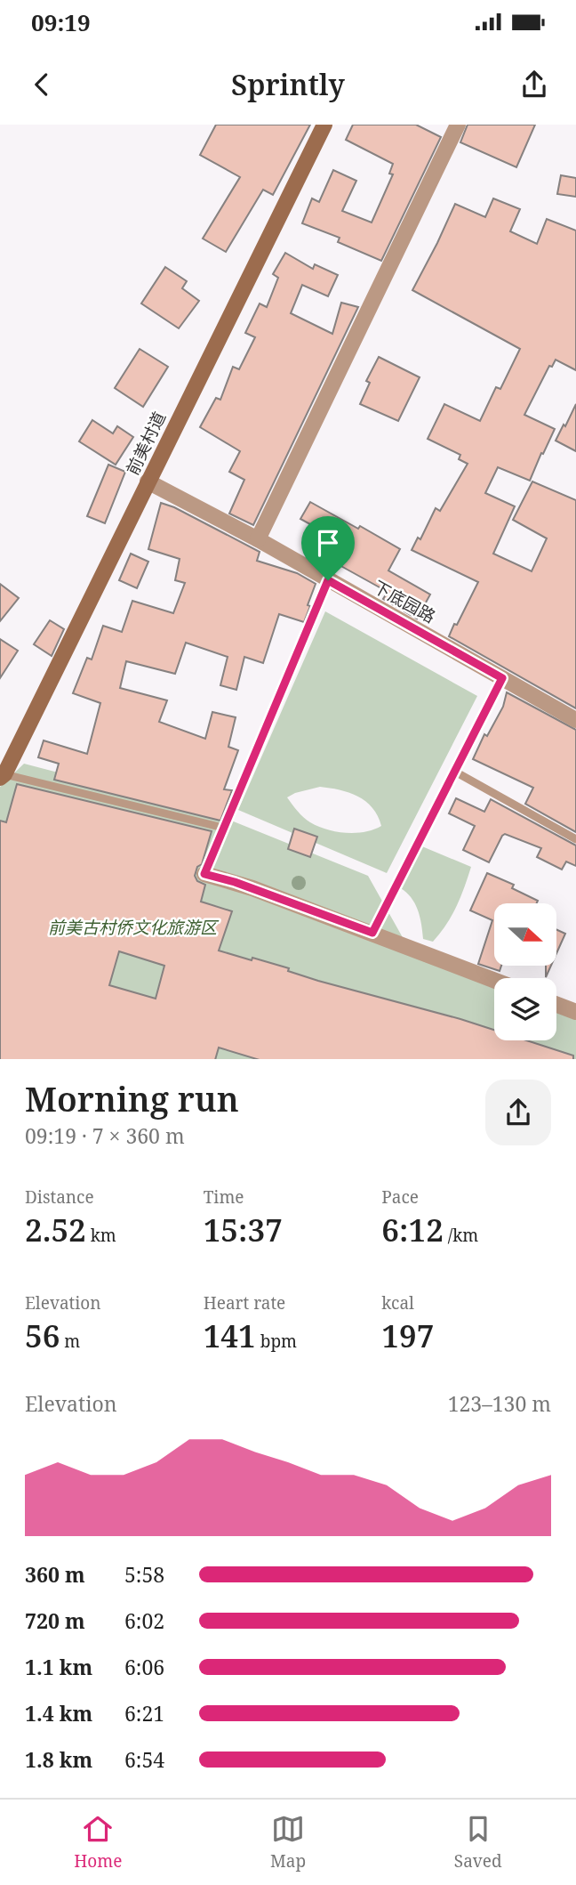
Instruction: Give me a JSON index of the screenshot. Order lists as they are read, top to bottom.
{
  "streets": {
    "street": ["前美村道", "下底园路"]
  },
  "crossings": [
    ["前美村道", "下底园路"]
  ],
  "parks": ["前美古村侨文化旅游区"],
  "north": "right",
  "page": {
    "status": "09:19",
    "header": "Sprintly",
    "heading": ["Morning run", "09:19 · 7 × 360 m"],
    "stats": [
      ["Distance", "2.52 km"],
      ["Time", "15:37"],
      ["Pace", "6:12 /km"],
      ["Elevation", "56 m"],
      ["Heart rate", "141 bpm"],
      ["kcal", "197"]
    ],
    "chart": ["Elevation", "123–130 m"],
    "list": [
      {
        "name": "360 m",
        "note": "5:58"
      },
      {
        "name": "720 m",
        "note": "6:02"
      },
      {
        "name": "1.1 km",
        "note": "6:06"
      },
      {
        "name": "1.4 km",
        "note": "6:21"
      },
      {
        "name": "1.8 km",
        "note": "6:54"
      }
    ],
    "tabs": ["Home", "Map", "Saved"]
  }
}
